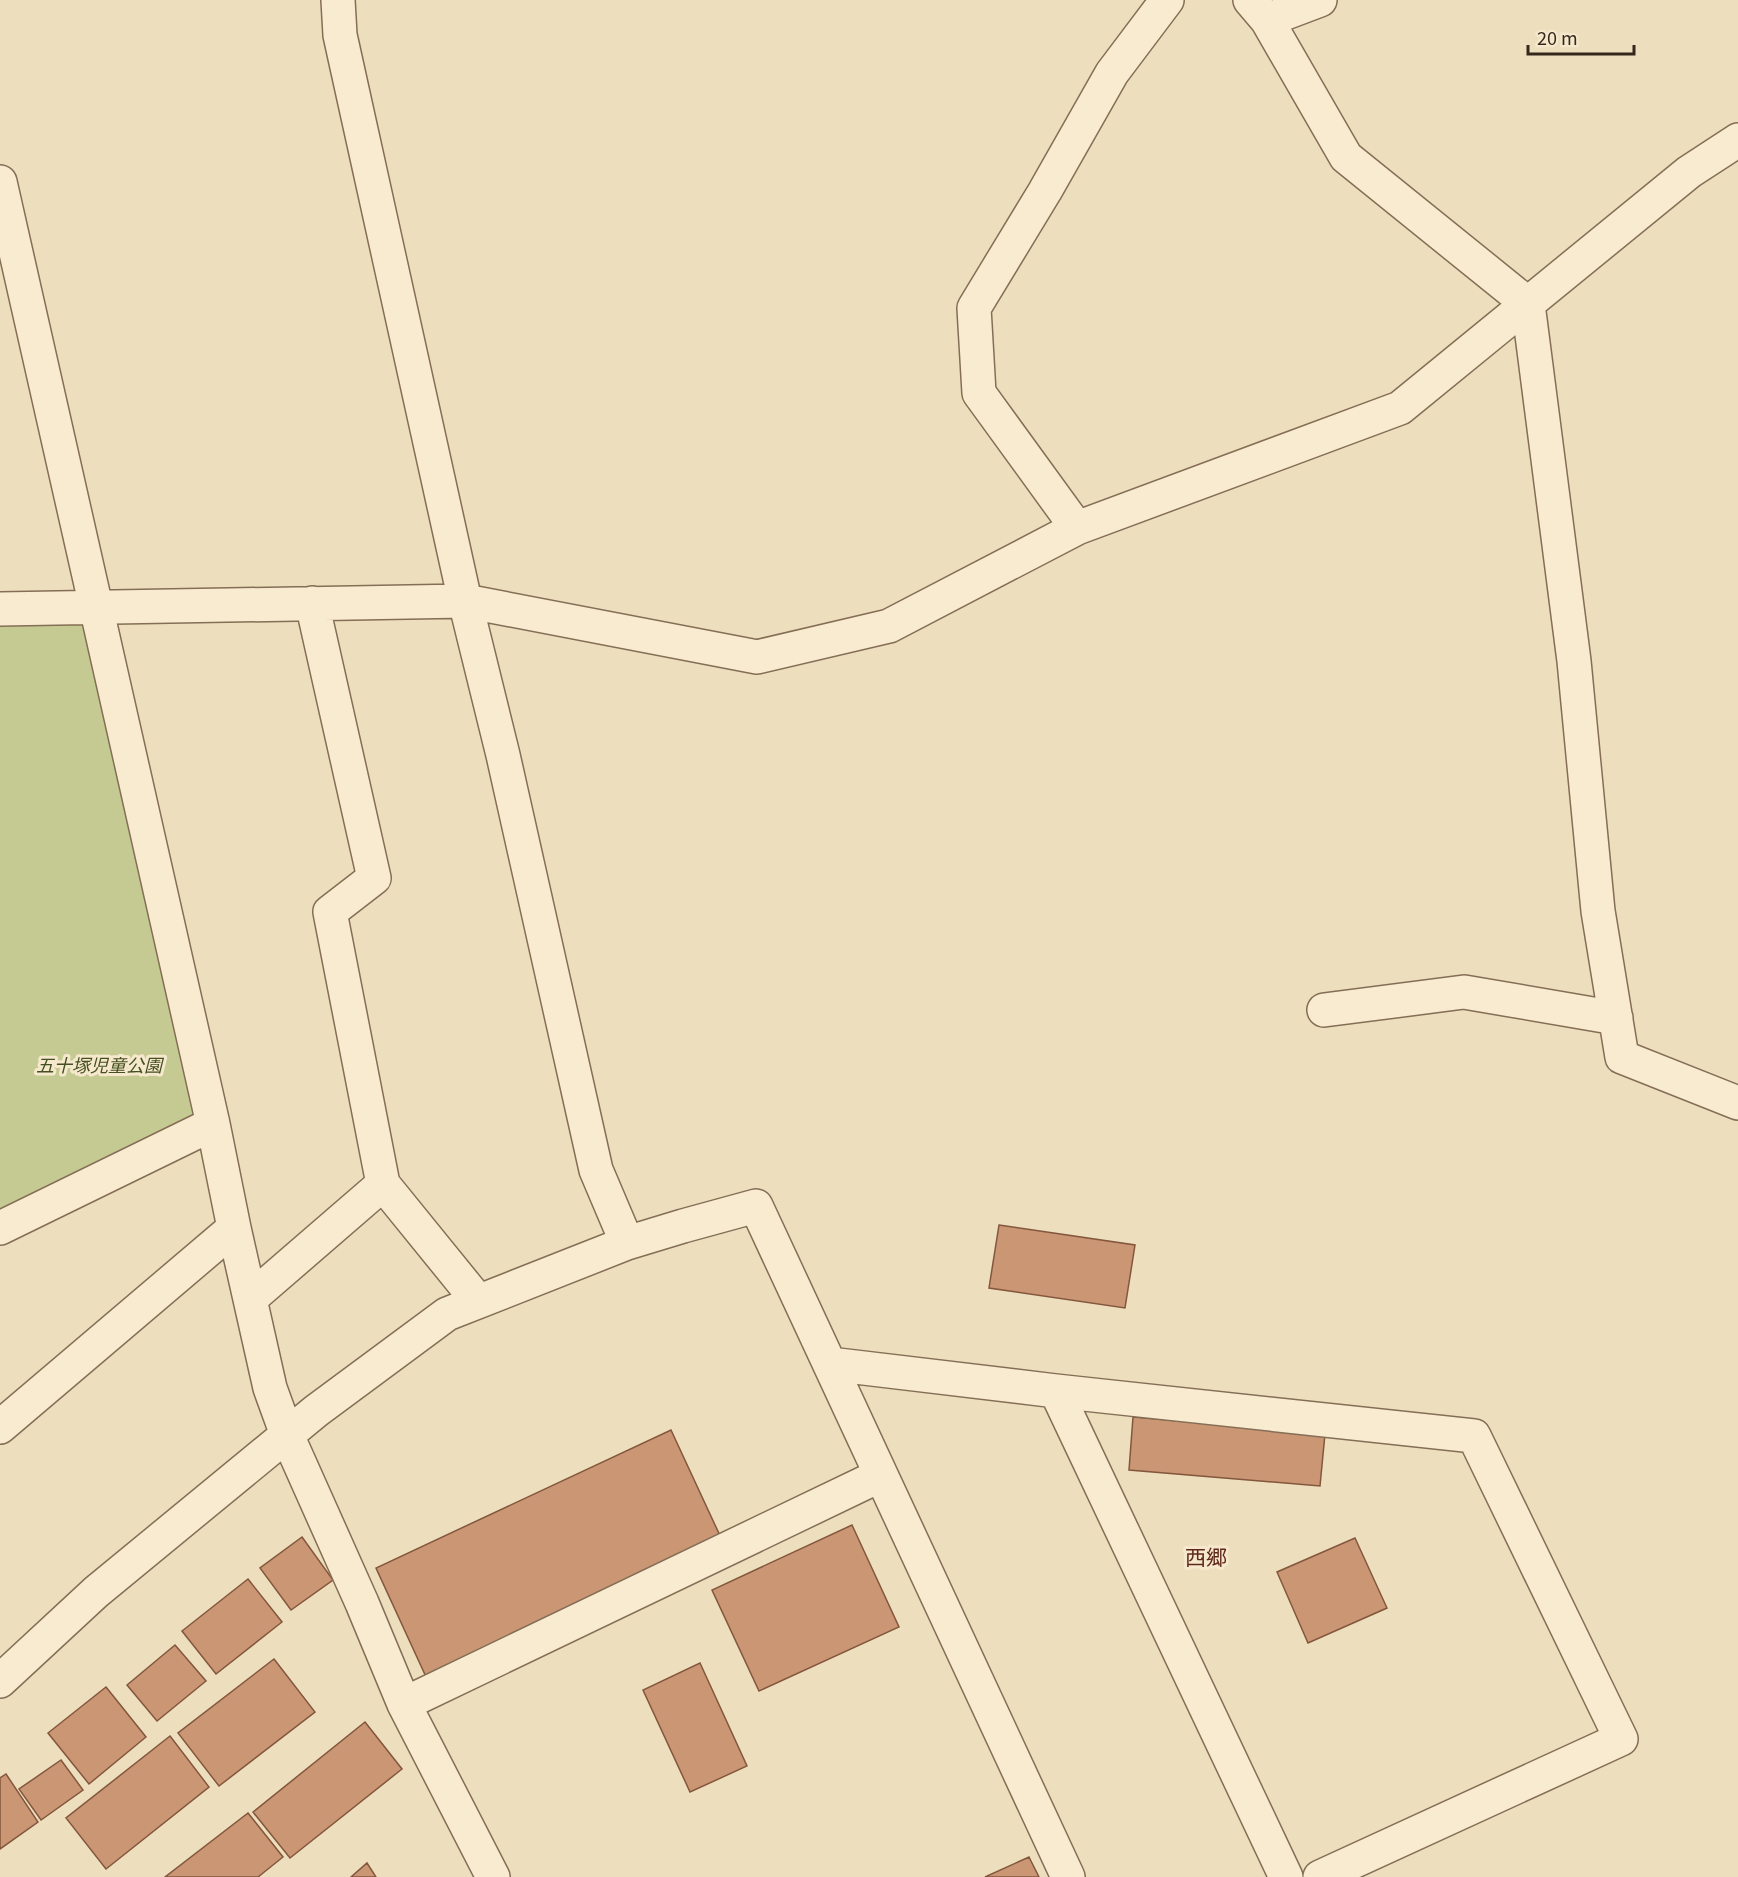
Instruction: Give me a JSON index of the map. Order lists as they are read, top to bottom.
{
  "districts": ["西郷"],
  "parks": ["五十塚児童公園"],
  "scale_bar": "20 m"
}
